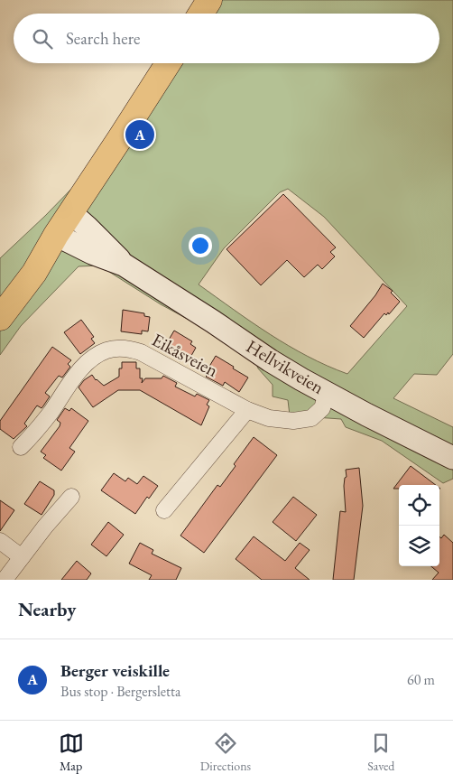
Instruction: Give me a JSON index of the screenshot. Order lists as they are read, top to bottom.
{
  "streets": {
    "main road": ["Hellvikveien"],
    "street": ["Eikåsveien"]
  },
  "crossings": [
    ["Eikåsveien", "Hellvikveien"]
  ],
  "page": {
    "search": "Search here",
    "pins": "A",
    "heading": "Nearby",
    "list": [
      {
        "mark": "A",
        "name": "Berger veiskille",
        "note": "Bus stop · Bergersletta",
        "value": "60 m"
      }
    ],
    "nav": ["Map", "Directions", "Saved"]
  }
}
